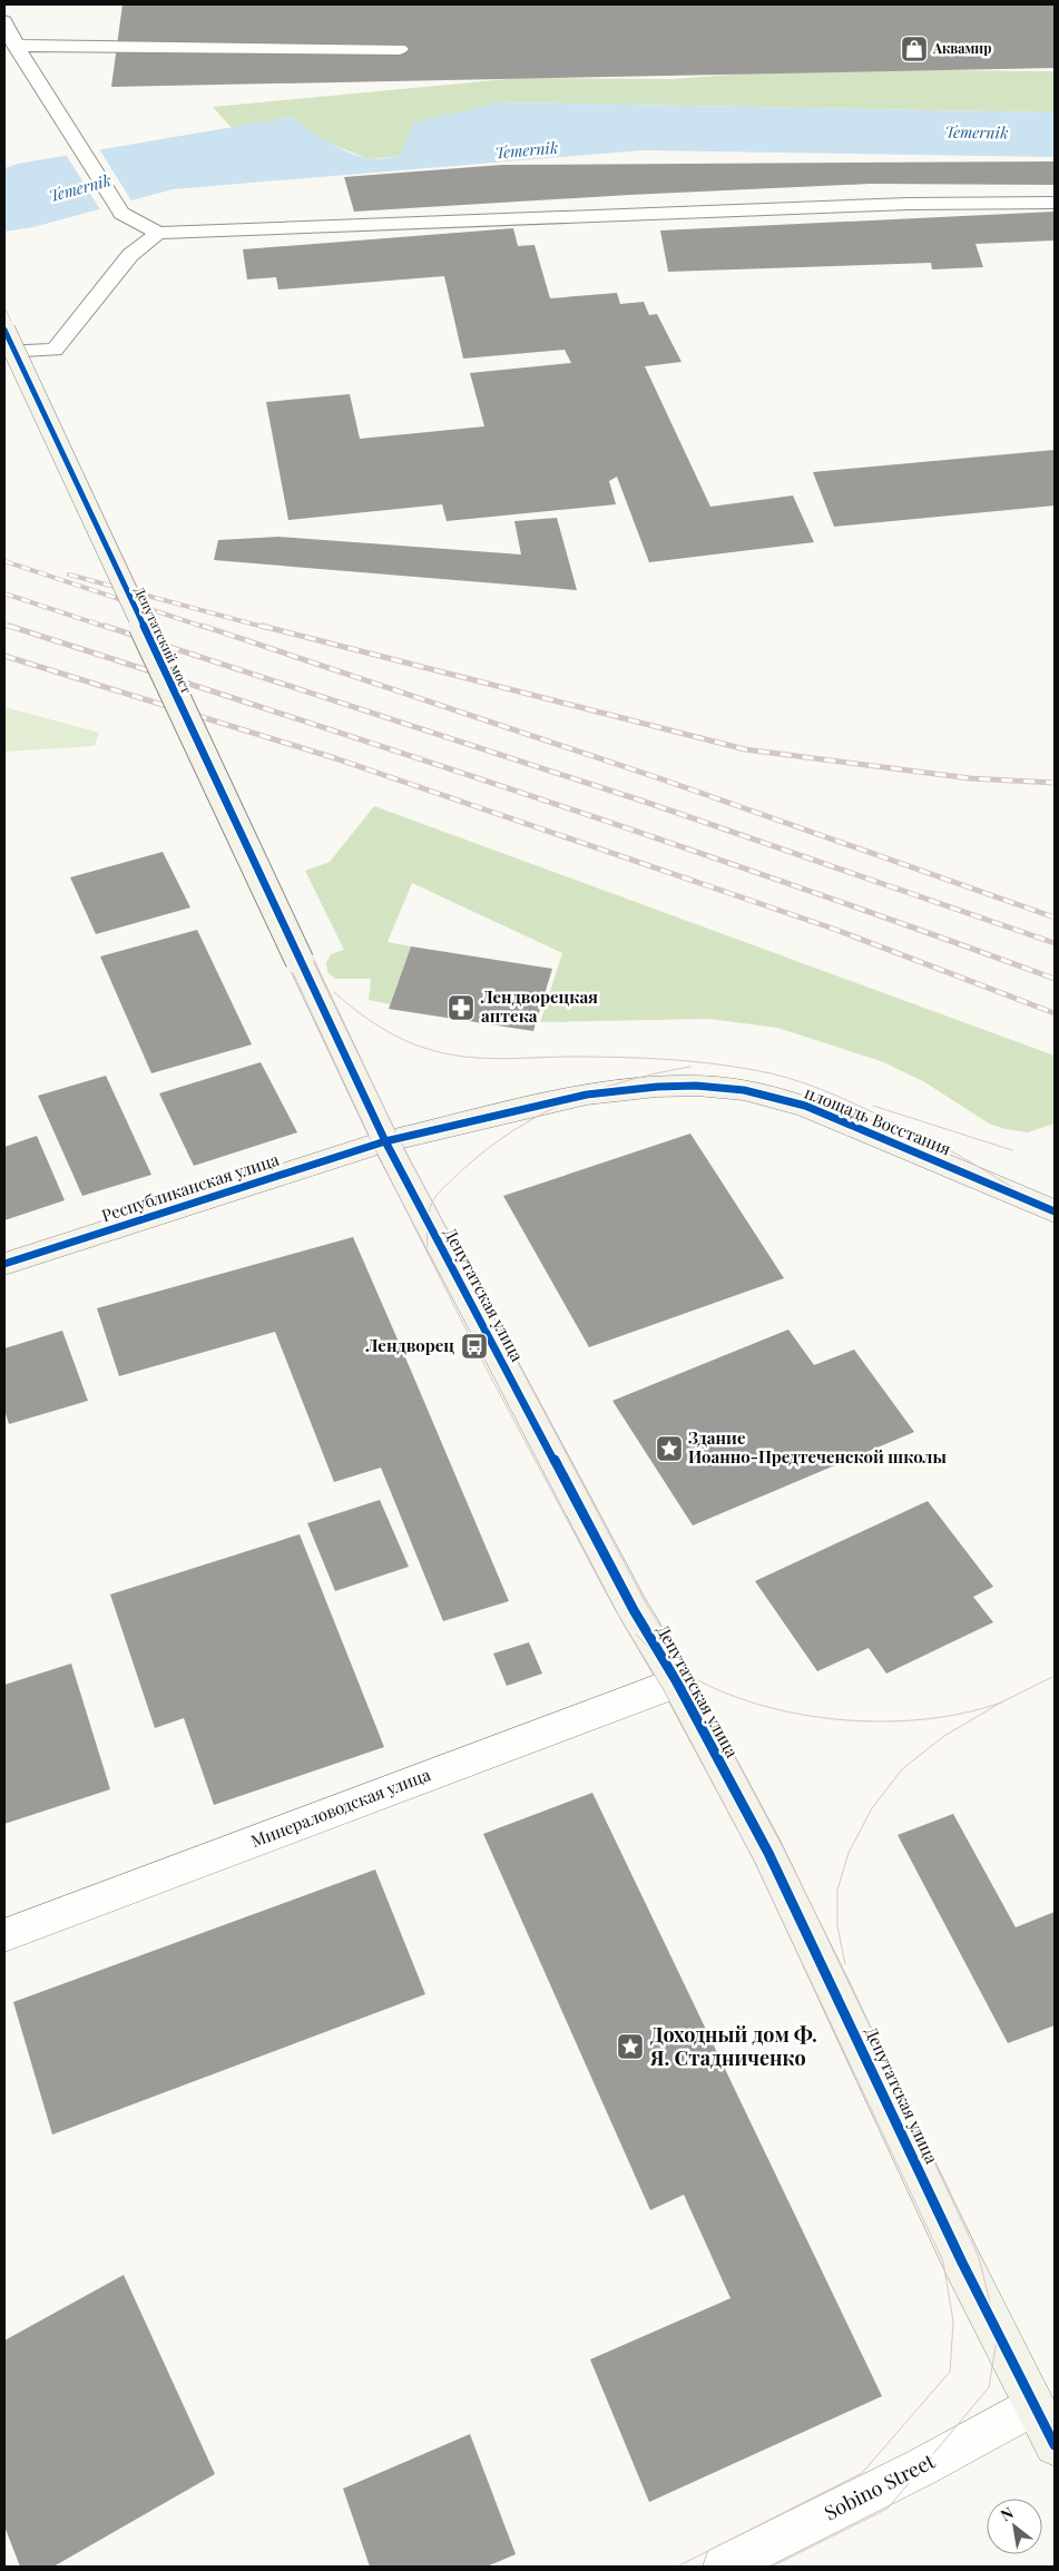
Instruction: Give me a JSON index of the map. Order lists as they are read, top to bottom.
{
  "streets": {
    "street": [
      "Депутатский мост",
      "площадь Восстания",
      "Республиканская улица",
      "Депутатская улица",
      "Минераловодская улица",
      "Sobino Street"
    ]
  },
  "crossings": [
    ["Депутатский мост", "Депутатская улица"],
    ["площадь Восстания", "Республиканская улица"],
    ["площадь Восстания", "Депутатская улица"],
    ["Республиканская улица", "Депутатская улица"],
    ["Депутатская улица", "Минераловодская улица"],
    ["Депутатская улица", "Sobino Street"]
  ],
  "water": ["Temernik"],
  "places": {
    "shop": ["Аквамир"],
    "pharmacy": ["Лендворецкая аптека"],
    "bus stop": ["Лендворец"],
    "place": ["Здание Иоанно-Предтеченской школы", "Доходный дом Ф. Я. Стадниченко"]
  },
  "north": "top left"
}
